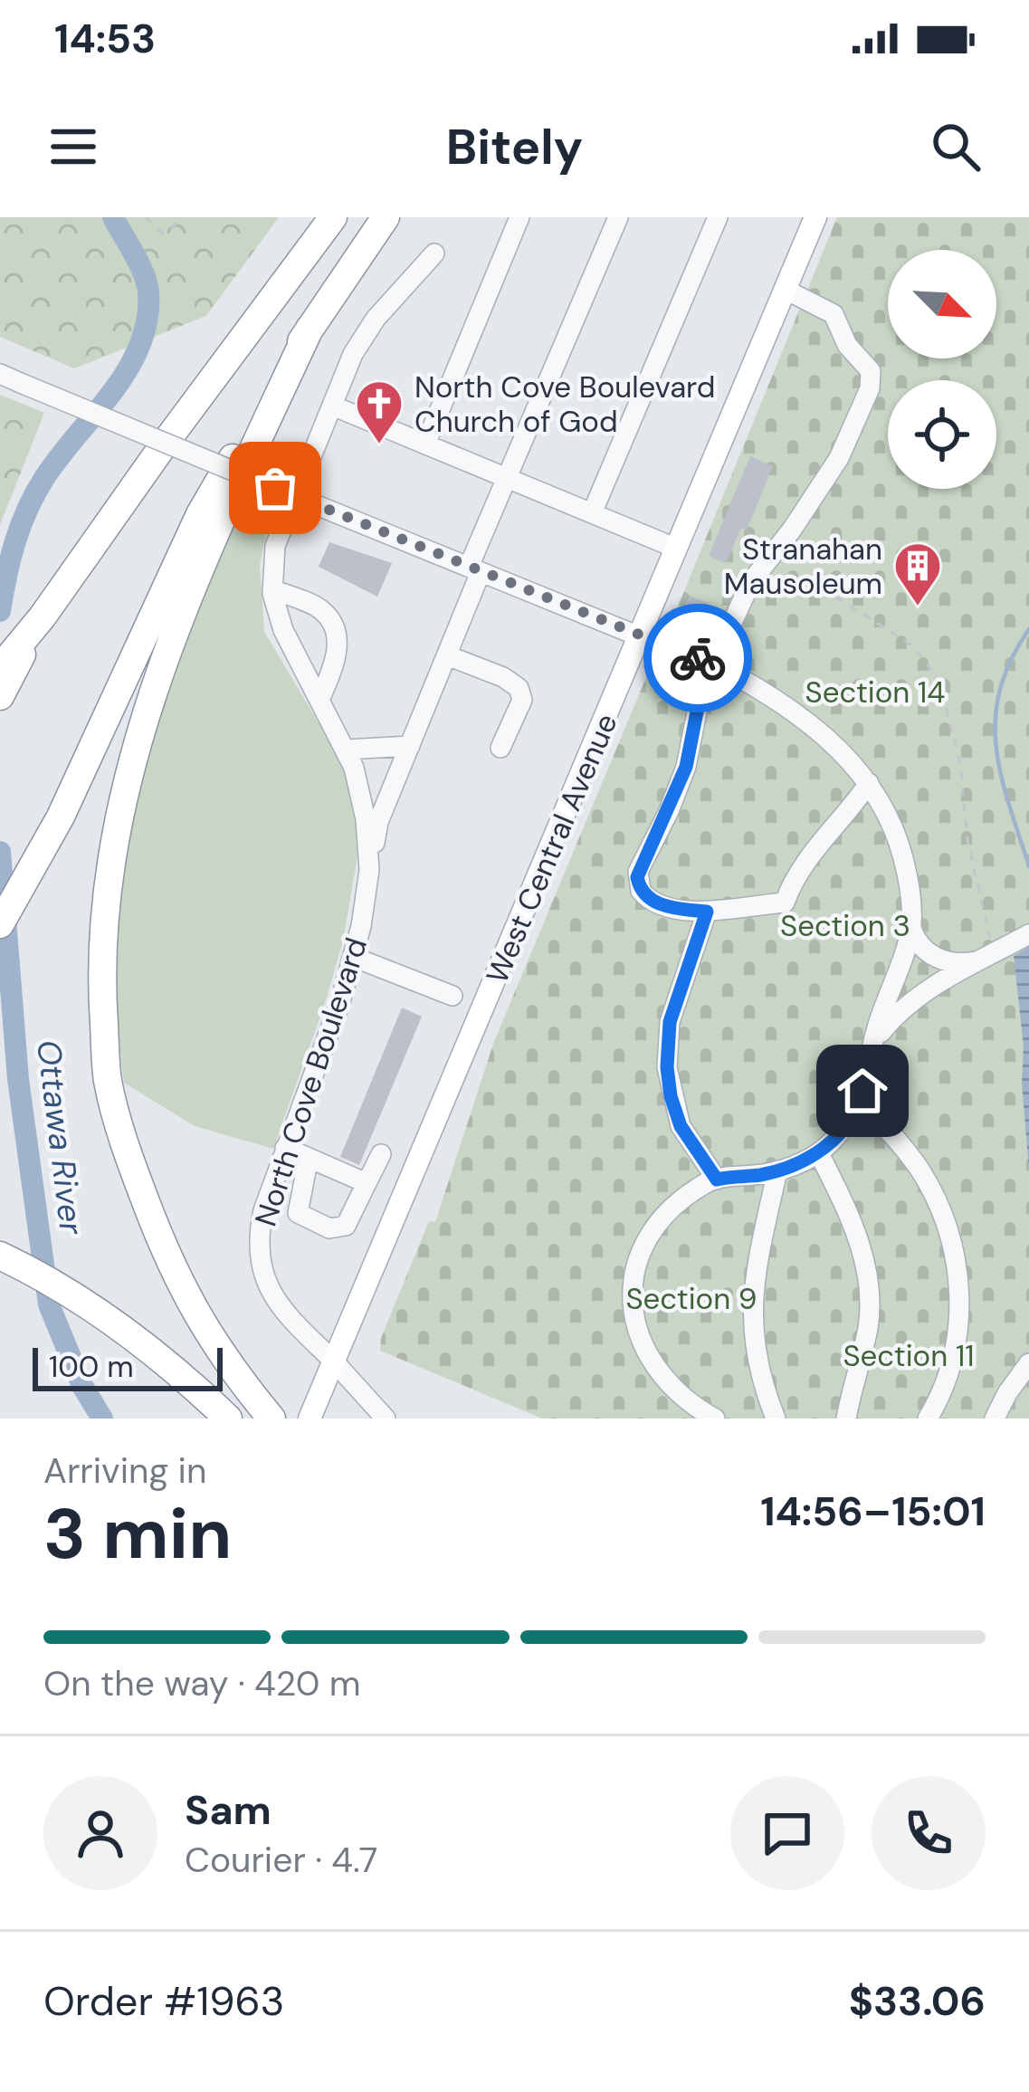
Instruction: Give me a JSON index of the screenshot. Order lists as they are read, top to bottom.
{
  "streets": {
    "main road": ["West Central Avenue"],
    "street": ["North Cove Boulevard"]
  },
  "crossings": [
    ["West Central Avenue", "North Cove Boulevard"]
  ],
  "water": ["Ottawa River"],
  "parks": [
    "Section 14",
    "Section 3",
    "Section 9",
    "Section 11"
  ],
  "places": {
    "church": ["North Cove Boulevard Church of God"],
    "building": ["Stranahan Mausoleum"]
  },
  "scale_bar": "100 m",
  "north": "bottom right",
  "page": {
    "status": "14:53",
    "header": "Bitely",
    "scale": "100 m",
    "heading": ["3 min", "Arriving in", "14:56–15:01"],
    "panel": [
      "Sam",
      "Courier · 4.7",
      "Order #1963",
      "$33.06"
    ],
    "bar": "On the way · 420 m"
  }
}
